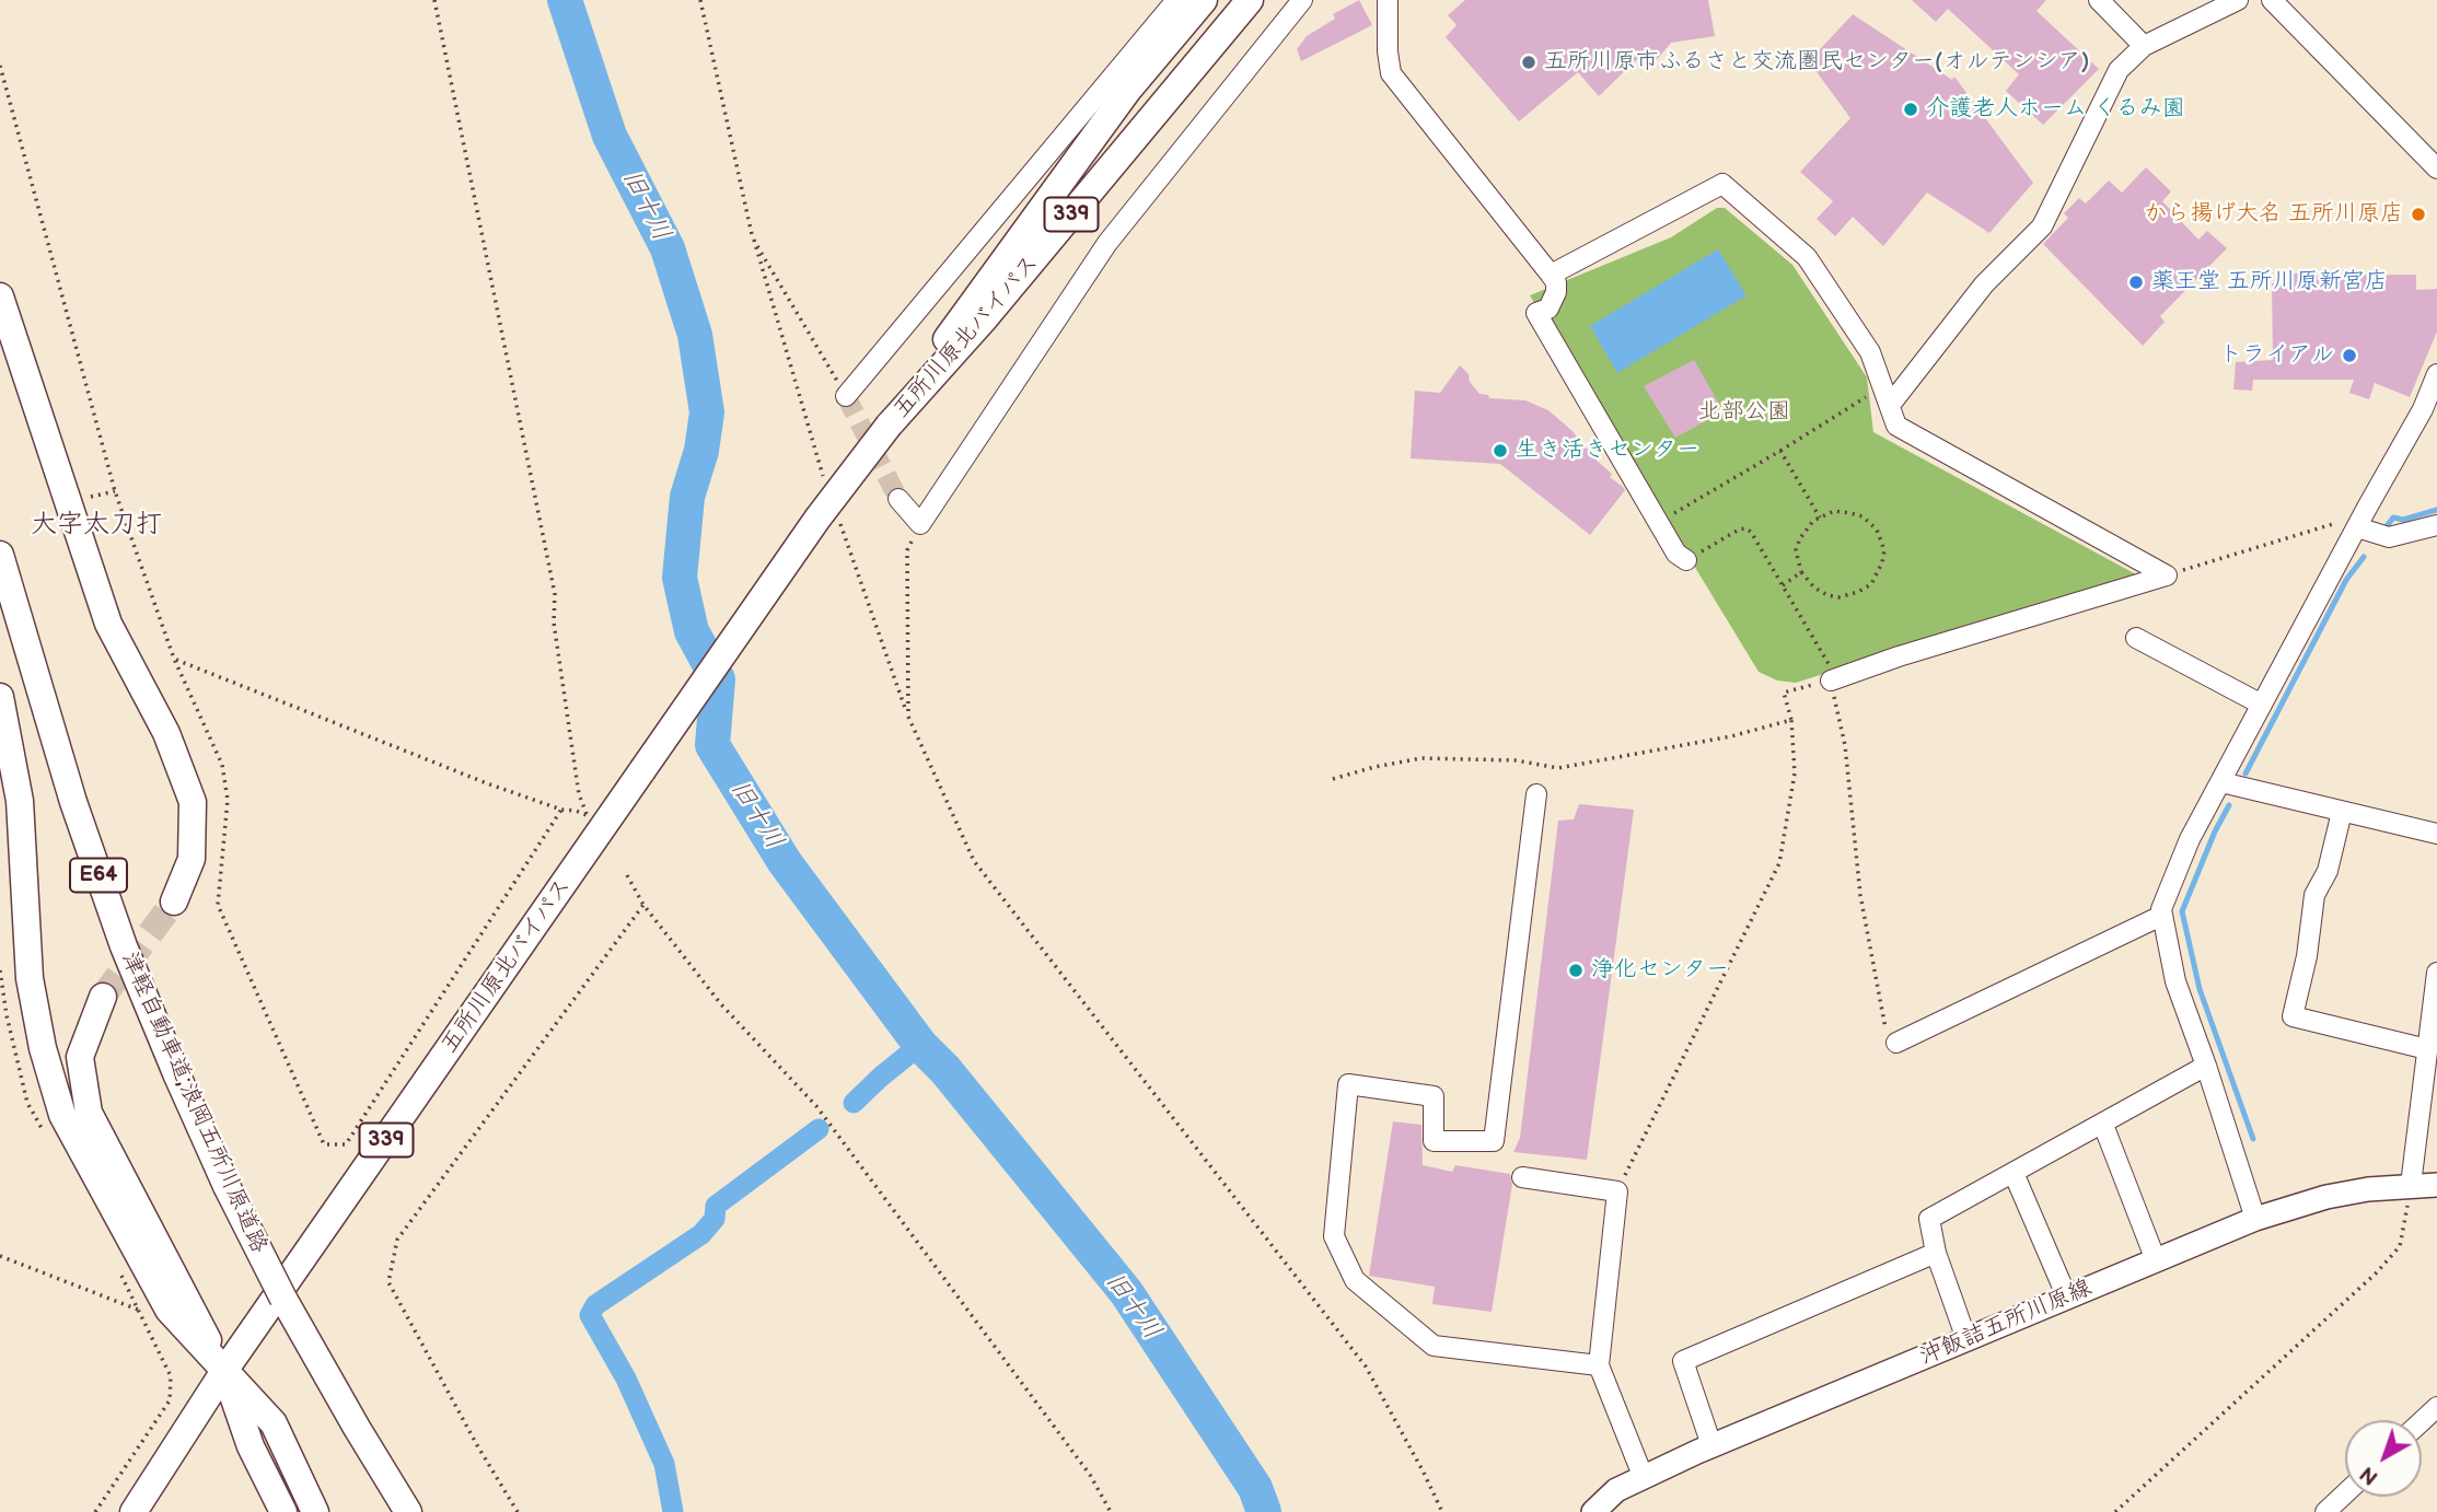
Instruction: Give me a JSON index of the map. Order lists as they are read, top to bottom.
{
  "streets": {
    "highway": [
      "339",
      "五所川原北バイパス",
      "E64",
      "津軽自動車道;浪岡五所川原道路"
    ],
    "main road": ["沖飯詰五所川原線"]
  },
  "districts": ["大字太刀打"],
  "water": ["旧十川"],
  "parks": ["北部公園"],
  "places": [
    "五所川原市ふるさと交流圏民センター(オルテンシア)",
    "介護老人ホーム くるみ園",
    "から揚げ大名 五所川原店",
    "薬王堂 五所川原新宮店",
    "トライアル",
    "生き活きセンター",
    "浄化センター"
  ],
  "north": "bottom left"
}
